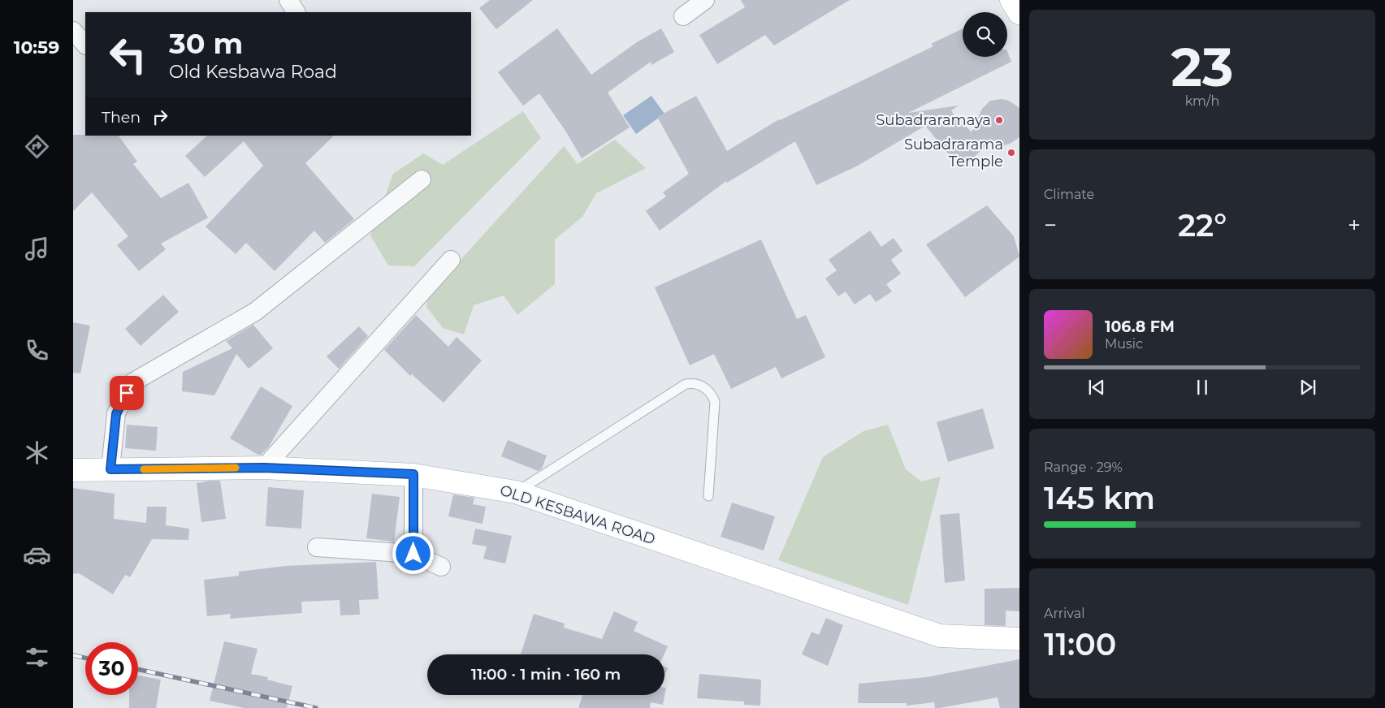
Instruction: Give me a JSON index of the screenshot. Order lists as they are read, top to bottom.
{
  "streets": {
    "main road": ["OLD KESBAWA ROAD"]
  },
  "places": ["Subadraramaya", "Subadrarama Temple"],
  "page": {
    "tabs": "10:59",
    "tile": [
      ["23", "km/h"],
      "Climate",
      ["Range · 29%", "145 km"],
      ["Arrival", "11:00"]
    ],
    "turn": ["30 m", "Old Kesbawa Road"],
    "then": "Then",
    "heat": ["−", "22°", "+"],
    "song": ["106.8 FM", "Music"],
    "limit": "30",
    "trip": "11:00 · 1 min · 160 m"
  }
}
